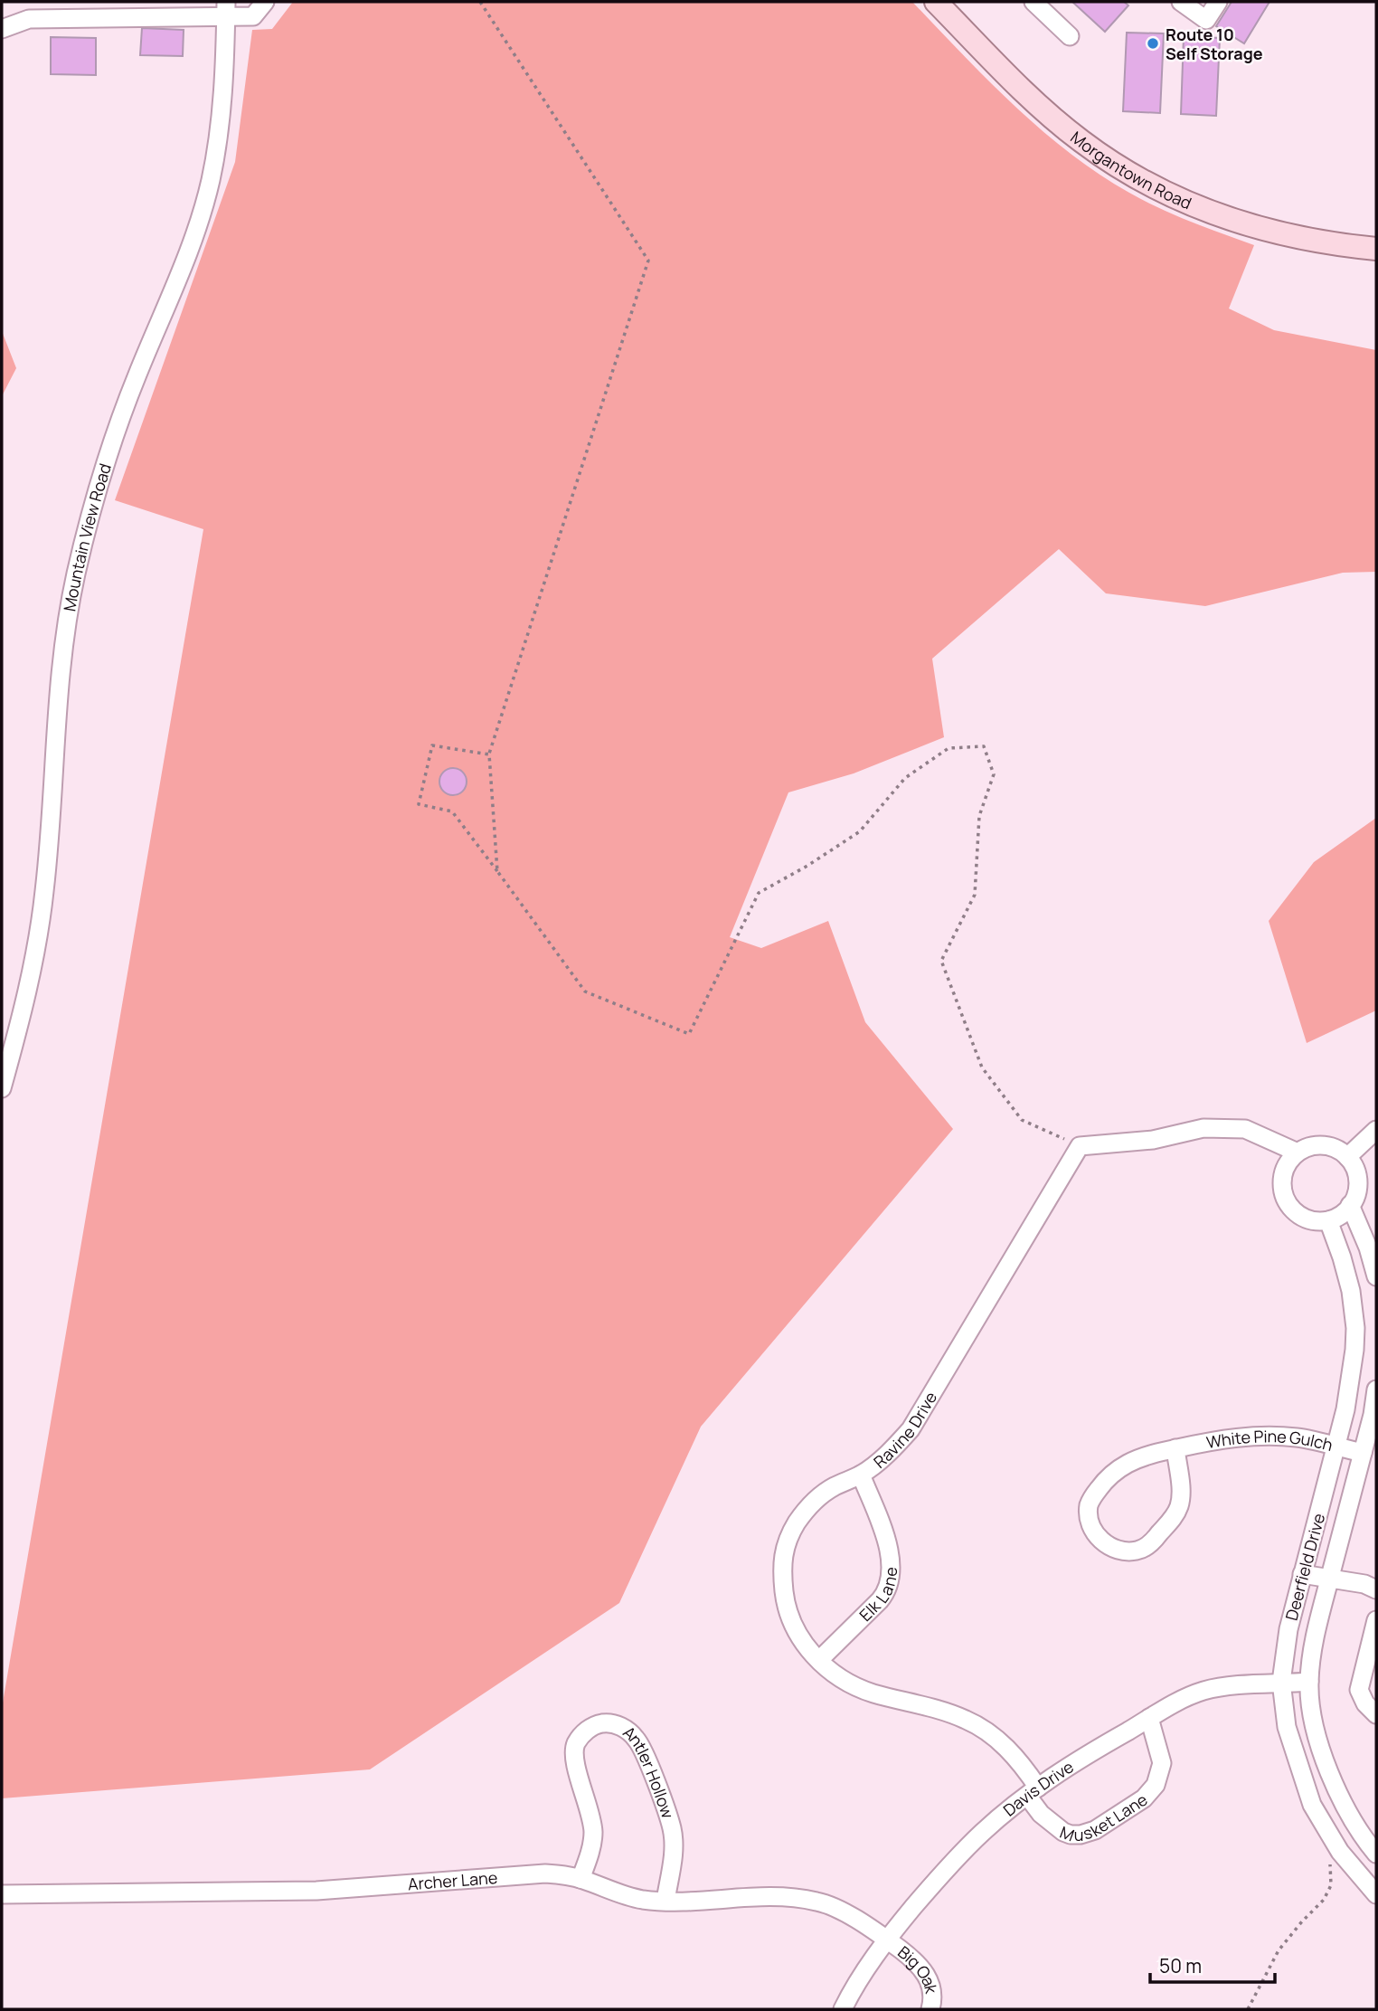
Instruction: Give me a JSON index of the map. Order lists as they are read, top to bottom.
{
  "streets": {
    "main road": ["Morgantown Road"],
    "street": [
      "Mountain View Road",
      "Ravine Drive",
      "White Pine Gulch",
      "Deerfield Drive",
      "Elk Lane",
      "Antler Hollow",
      "Davis Drive",
      "Musket Lane",
      "Archer Lane",
      "Big Oak"
    ]
  },
  "crossings": [
    ["Ravine Drive", "Elk Lane"],
    ["Ravine Drive", "Davis Drive"],
    ["Ravine Drive", "Musket Lane"],
    ["White Pine Gulch", "Deerfield Drive"],
    ["Deerfield Drive", "Davis Drive"],
    ["Antler Hollow", "Archer Lane"],
    ["Davis Drive", "Musket Lane"],
    ["Davis Drive", "Archer Lane"],
    ["Davis Drive", "Big Oak"],
    ["Archer Lane", "Big Oak"]
  ],
  "places": ["Route 10 Self Storage"],
  "scale_bar": "50 m"
}
